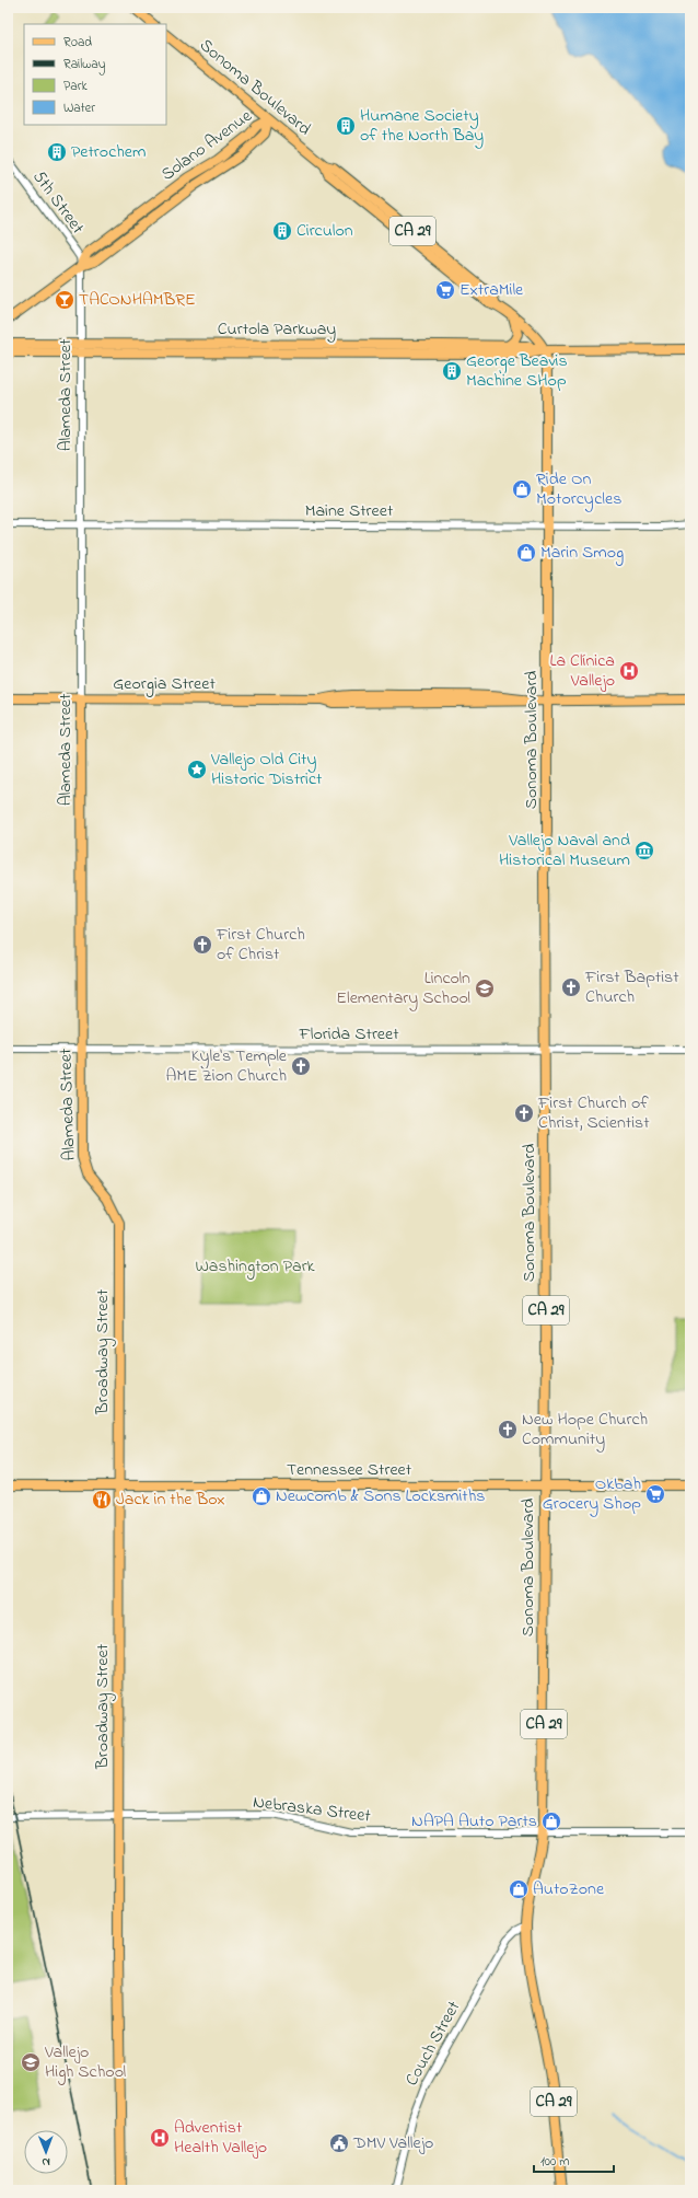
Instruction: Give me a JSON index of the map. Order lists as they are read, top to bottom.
{
  "streets": {
    "main road": [
      "Sonoma Boulevard",
      "Solano Avenue",
      "CA 29",
      "Curtola Parkway",
      "Alameda Street",
      "Georgia Street",
      "Broadway Street",
      "Tennessee Street"
    ],
    "street": [
      "5th Street",
      "Maine Street",
      "Florida Street",
      "Nebraska Street",
      "Couch Street"
    ]
  },
  "crossings": [
    ["Sonoma Boulevard", "Solano Avenue"],
    ["Sonoma Boulevard", "Curtola Parkway"],
    ["Sonoma Boulevard", "Maine Street"],
    ["Sonoma Boulevard", "Georgia Street"],
    ["Sonoma Boulevard", "Florida Street"],
    ["Sonoma Boulevard", "Tennessee Street"],
    ["Sonoma Boulevard", "Nebraska Street"],
    ["Sonoma Boulevard", "Couch Street"],
    ["Solano Avenue", "5th Street"],
    ["Solano Avenue", "Alameda Street"],
    ["5th Street", "Alameda Street"],
    ["Curtola Parkway", "Alameda Street"],
    ["Alameda Street", "Maine Street"],
    ["Alameda Street", "Georgia Street"],
    ["Alameda Street", "Florida Street"],
    ["Alameda Street", "Broadway Street"],
    ["Broadway Street", "Tennessee Street"],
    ["Broadway Street", "Nebraska Street"]
  ],
  "parks": ["Washington Park"],
  "places": {
    "building": [
      "Humane Society of the North Bay",
      "Petrochem",
      "Circulon",
      "George Beavis Machine SHop"
    ],
    "supermarket": ["ExtraMile", "Okbah Grocery Shop"],
    "bar": ["TACONHAMBRE"],
    "shop": [
      "Ride On Motorcycles",
      "Marin Smog",
      "Newcomb & Sons Locksmiths",
      "NAPA Auto Parts",
      "AutoZone"
    ],
    "hospital": ["La Clínica Vallejo", "Adventist Health Vallejo"],
    "place": ["Vallejo Old City Historic District"],
    "museum": ["Vallejo Naval and Historical Museum"],
    "church": [
      "First Church of Christ",
      "First Baptist Church",
      "Kyle's Temple AME Zion Church",
      "First Church of Christ, Scientist",
      "New Hope Church Community"
    ],
    "school or university": ["Lincoln Elementary School", "Vallejo High School"],
    "restaurant": ["Jack in the Box"],
    "public building": ["DMV Vallejo"]
  },
  "legend": [
    "Road",
    "Railway",
    "Park",
    "Water"
  ],
  "scale_bar": "100 m",
  "north": "bottom"
}
